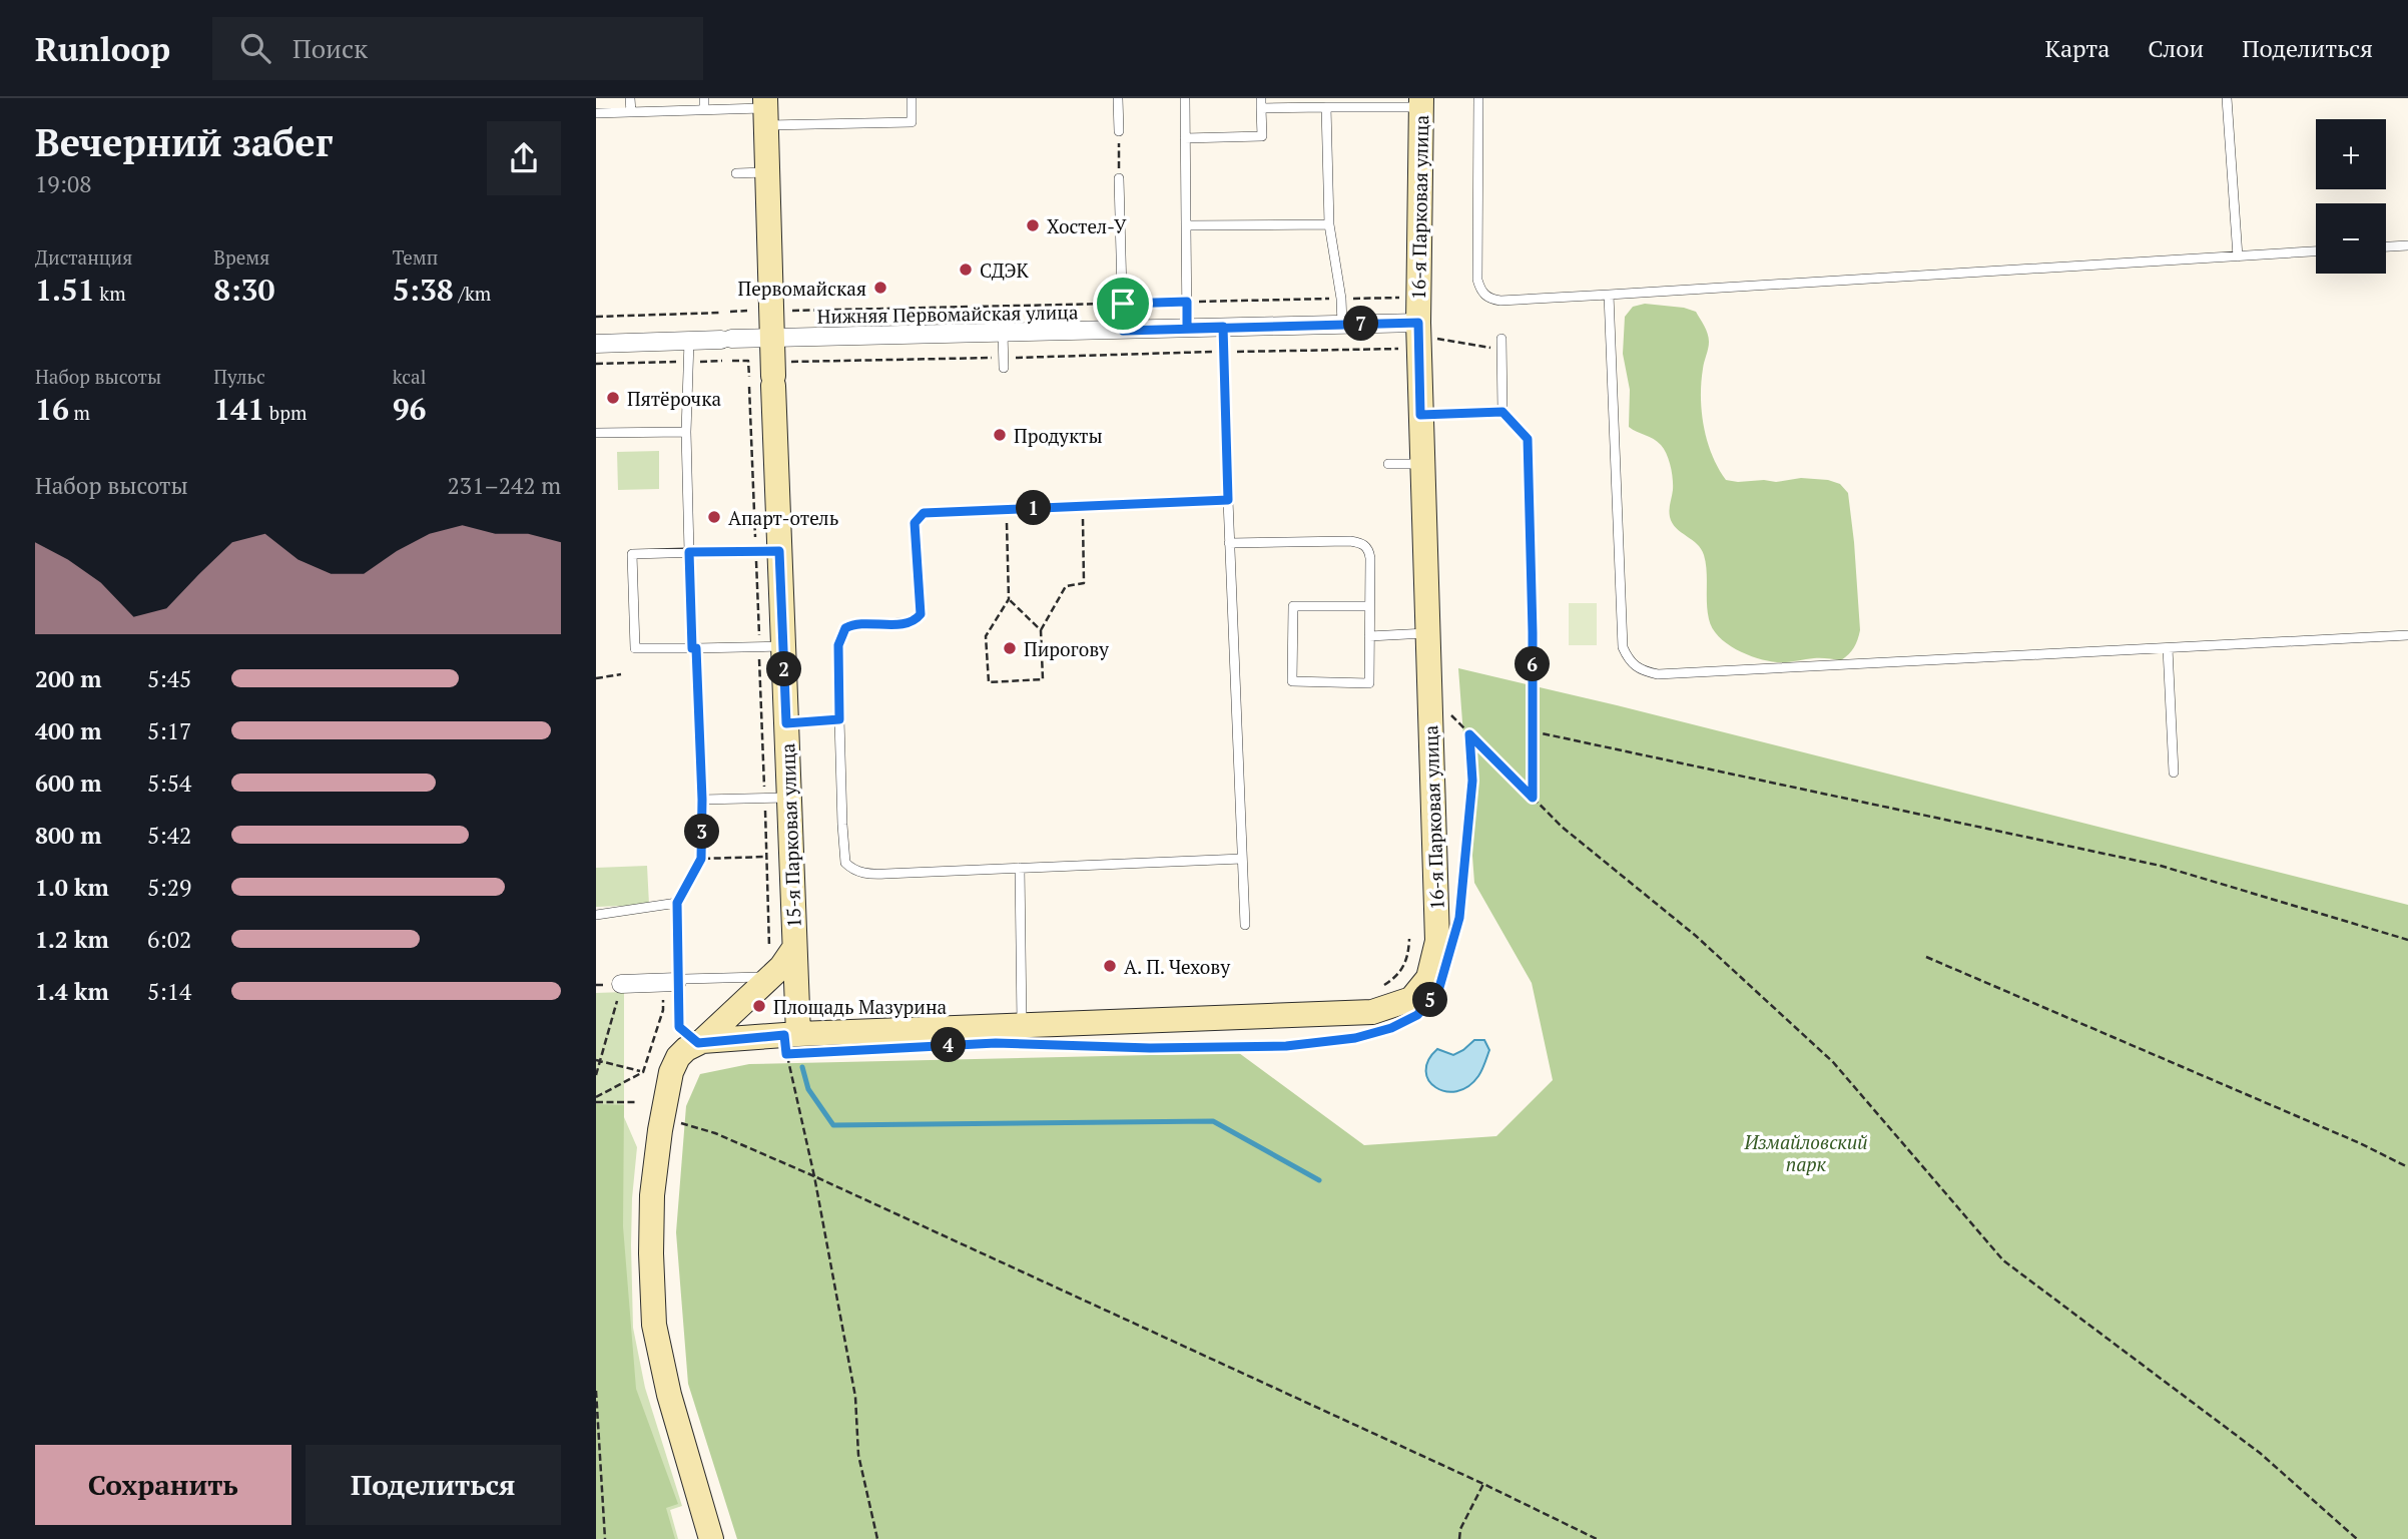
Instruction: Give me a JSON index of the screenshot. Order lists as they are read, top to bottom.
{
  "streets": {
    "main road": ["16-я Парковая улица", "15-я Парковая улица"],
    "street": ["Нижняя Первомайская улица"]
  },
  "crossings": [
    ["16-я Парковая улица", "Нижняя Первомайская улица"],
    ["16-я Парковая улица", "15-я Парковая улица"],
    ["Нижняя Первомайская улица", "15-я Парковая улица"]
  ],
  "parks": ["Измайловский парк"],
  "places": [
    "Хостел-У",
    "СДЭК",
    "Первомайская",
    "Пятёрочка",
    "Продукты",
    "Апарт-отель",
    "Пирогову",
    "А. П. Чехову",
    "Площадь Мазурина"
  ],
  "page": {
    "header": "Runloop",
    "search": "Поиск",
    "nav": ["Карта", "Слои", "Поделиться"],
    "heading": ["Вечерний забег", "19:08"],
    "map_buttons": ["+", "−"],
    "stats": [
      ["Дистанция", "1.51 km"],
      ["Время", "8:30"],
      ["Темп", "5:38 /km"],
      ["Набор высоты", "16 m"],
      ["Пульс", "141 bpm"],
      ["kcal", "96"]
    ],
    "pins": [
      "7",
      "1",
      "6",
      "2",
      "3",
      "5",
      "4"
    ],
    "chart": ["Набор высоты", "231–242 m"],
    "list": [
      {
        "name": "200 m",
        "note": "5:45"
      },
      {
        "name": "400 m",
        "note": "5:17"
      },
      {
        "name": "600 m",
        "note": "5:54"
      },
      {
        "name": "800 m",
        "note": "5:42"
      },
      {
        "name": "1.0 km",
        "note": "5:29"
      },
      {
        "name": "1.2 km",
        "note": "6:02"
      },
      {
        "name": "1.4 km",
        "note": "5:14"
      }
    ],
    "buttons": ["Сохранить", "Поделиться"]
  }
}
